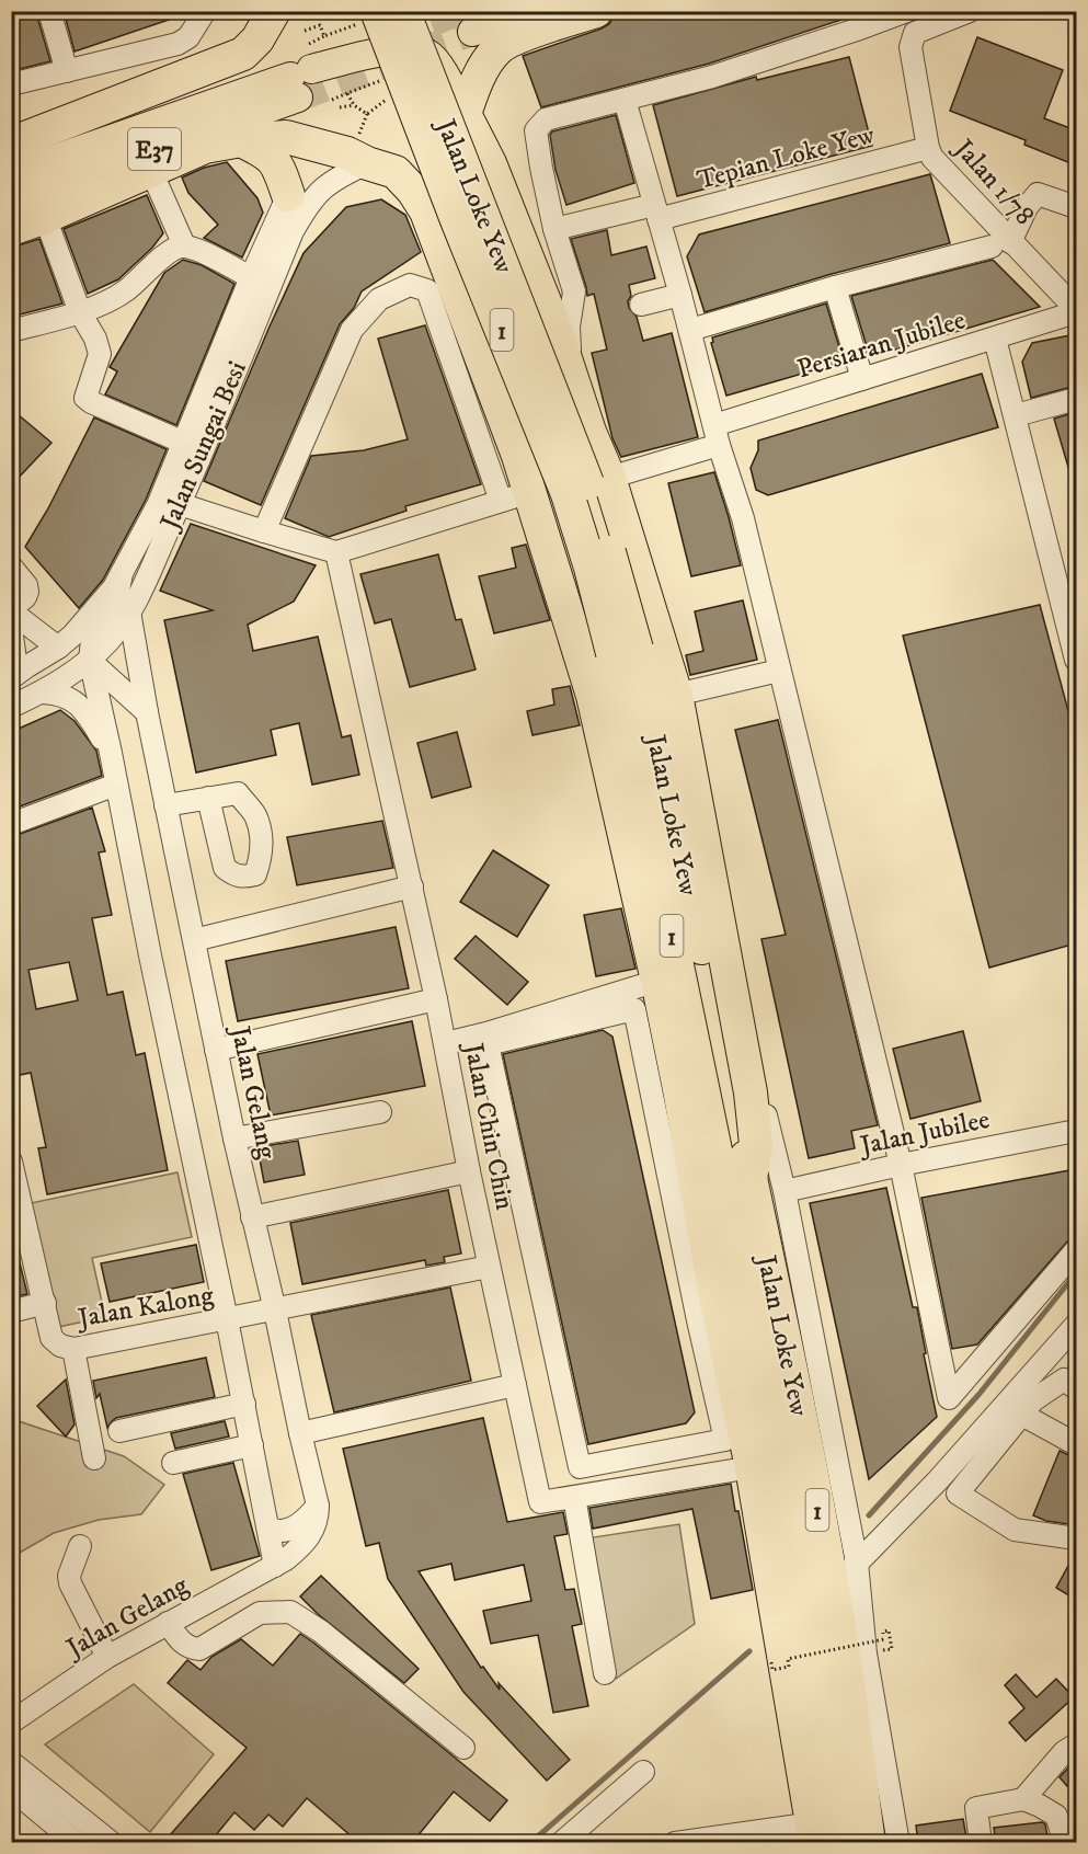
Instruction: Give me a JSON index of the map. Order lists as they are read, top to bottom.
{
  "streets": {
    "highway": ["Jalan Loke Yew", "1"],
    "main road": ["E37"],
    "street": [
      "Tepian Loke Yew",
      "Jalan 1/78",
      "Persiaran Jubilee",
      "Jalan Sungai Besi",
      "Jalan Gelang",
      "Jalan Chin Chin",
      "Jalan Jubilee",
      "Jalan Kalong"
    ]
  },
  "crossings": [
    ["Tepian Loke Yew", "Jalan 1/78"],
    ["Jalan 1/78", "Persiaran Jubilee"],
    ["Jalan Sungai Besi", "Jalan Gelang"],
    ["Jalan Gelang", "Jalan Kalong"],
    ["Jalan Chin Chin", "Jalan Kalong"]
  ]
}
